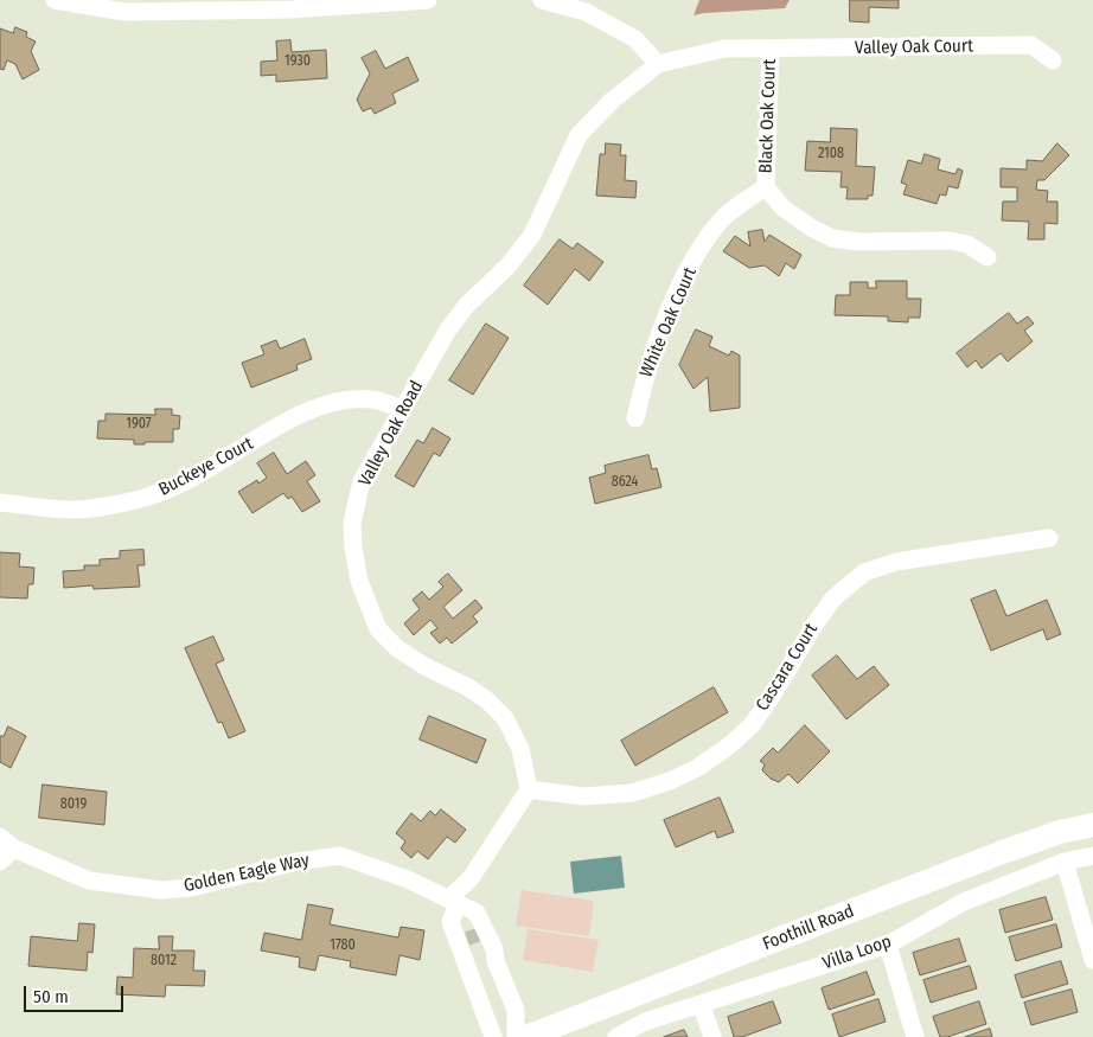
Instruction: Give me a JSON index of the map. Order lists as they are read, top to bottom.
{
  "streets": {
    "main road": ["Foothill Road"],
    "street": [
      "Valley Oak Court",
      "Black Oak Court",
      "White Oak Court",
      "Valley Oak Road",
      "Buckeye Court",
      "Cascara Court",
      "Golden Eagle Way",
      "Villa Loop"
    ]
  },
  "crossings": [
    ["Valley Oak Court", "Black Oak Court"],
    ["Valley Oak Court", "Valley Oak Road"],
    ["Black Oak Court", "White Oak Court"],
    ["Black Oak Court", "Valley Oak Road"],
    ["Valley Oak Road", "Buckeye Court"],
    ["Valley Oak Road", "Cascara Court"]
  ],
  "house_numbers": [
    "1930",
    "2108",
    "1907",
    "8624",
    "8019",
    "1780",
    "8012"
  ],
  "scale_bar": "50 m"
}
